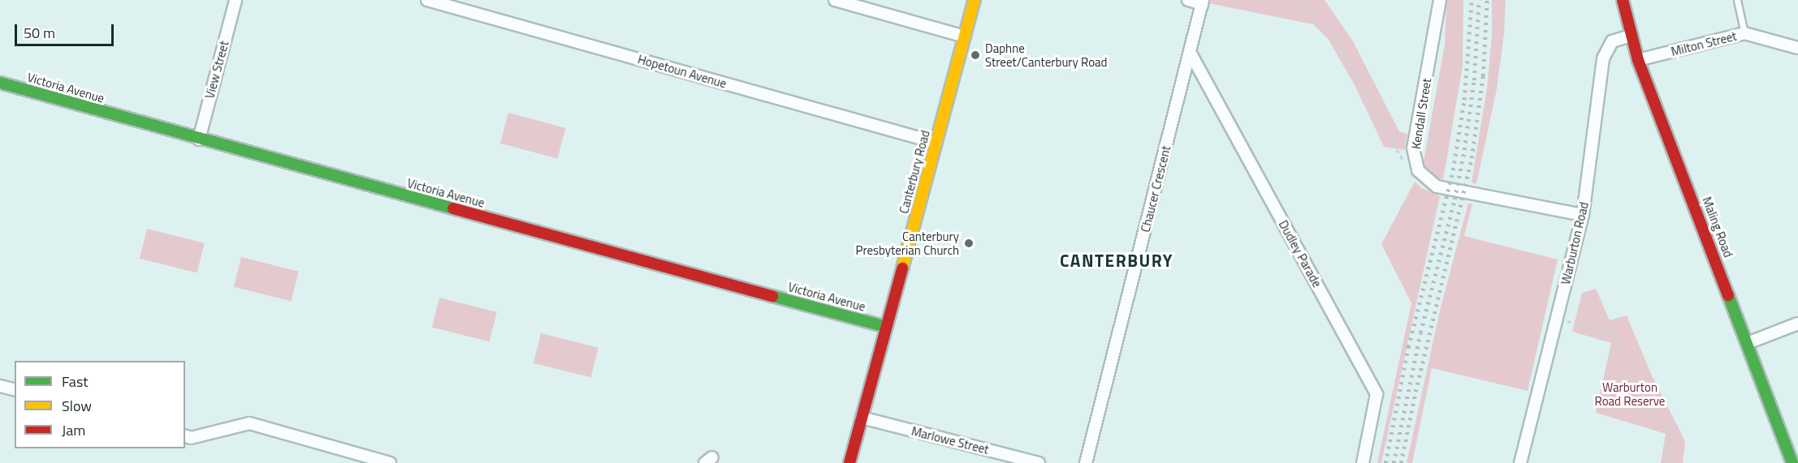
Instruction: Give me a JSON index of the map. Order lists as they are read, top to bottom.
{
  "streets": {
    "street": [
      "Milton Street",
      "View Street",
      "Hopetoun Avenue",
      "Victoria Avenue",
      "Kendall Street",
      "Canterbury Road",
      "Chaucer Crescent",
      "Maling Road",
      "Warburton Road",
      "Dudley Parade",
      "Marlowe Street"
    ]
  },
  "crossings": [
    ["Milton Street", "Maling Road"],
    ["View Street", "Victoria Avenue"],
    ["Hopetoun Avenue", "Canterbury Road"],
    ["Victoria Avenue", "Canterbury Road"],
    ["Kendall Street", "Warburton Road"],
    ["Canterbury Road", "Marlowe Street"],
    ["Chaucer Crescent", "Dudley Parade"],
    ["Maling Road", "Warburton Road"]
  ],
  "districts": ["CANTERBURY"],
  "parks": ["Warburton Road Reserve"],
  "places": ["Daphne Street/Canterbury Road", "Canterbury Presbyterian Church"],
  "legend": ["Fast", "Slow", "Jam"],
  "scale_bar": "50 m"
}
